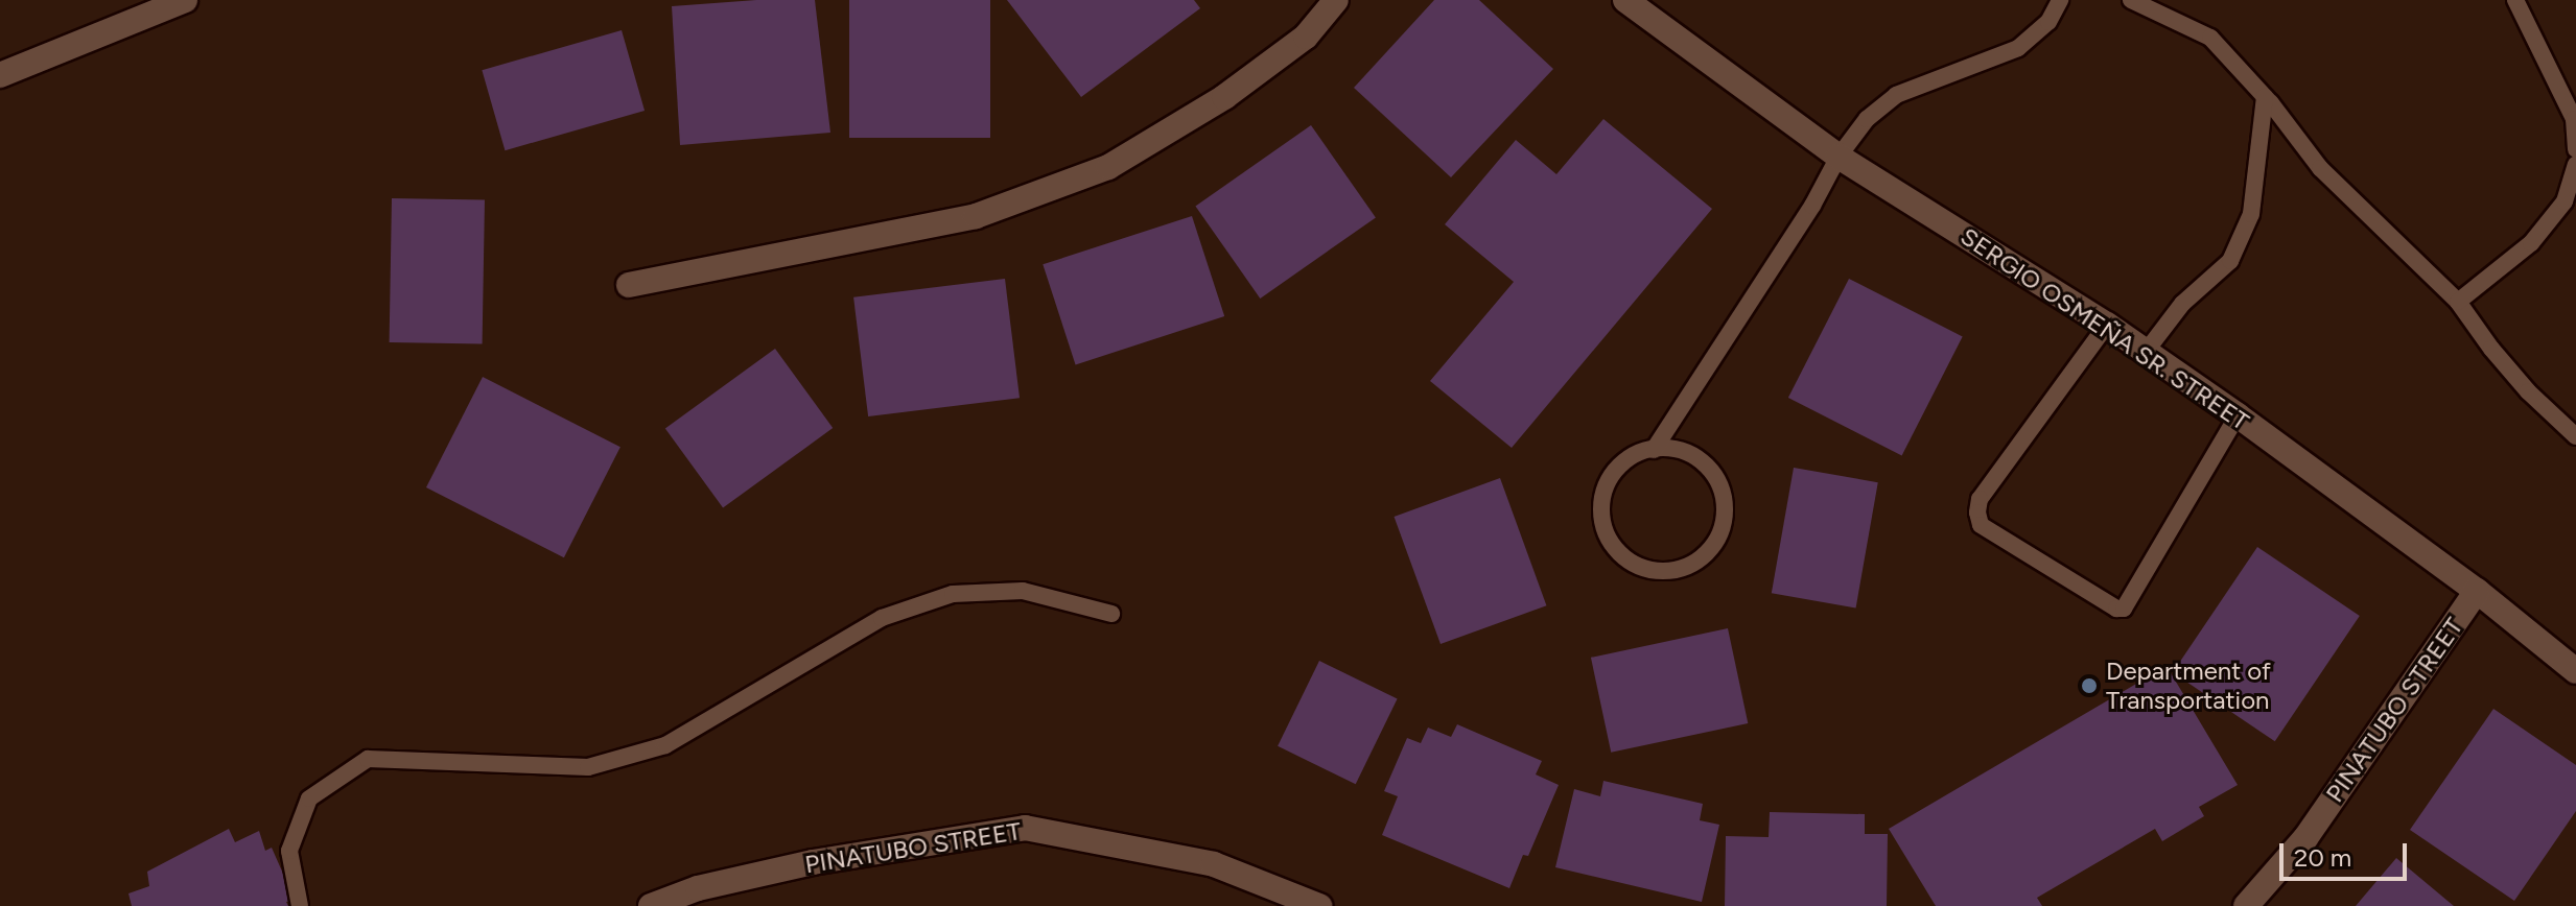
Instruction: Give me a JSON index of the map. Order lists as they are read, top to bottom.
{
  "streets": {
    "street": ["SERGIO OSMEÑA SR. STREET", "PINATUBO STREET"]
  },
  "crossings": [
    ["SERGIO OSMEÑA SR. STREET", "PINATUBO STREET"]
  ],
  "places": ["Department of Transportation"],
  "scale_bar": "20 m"
}
